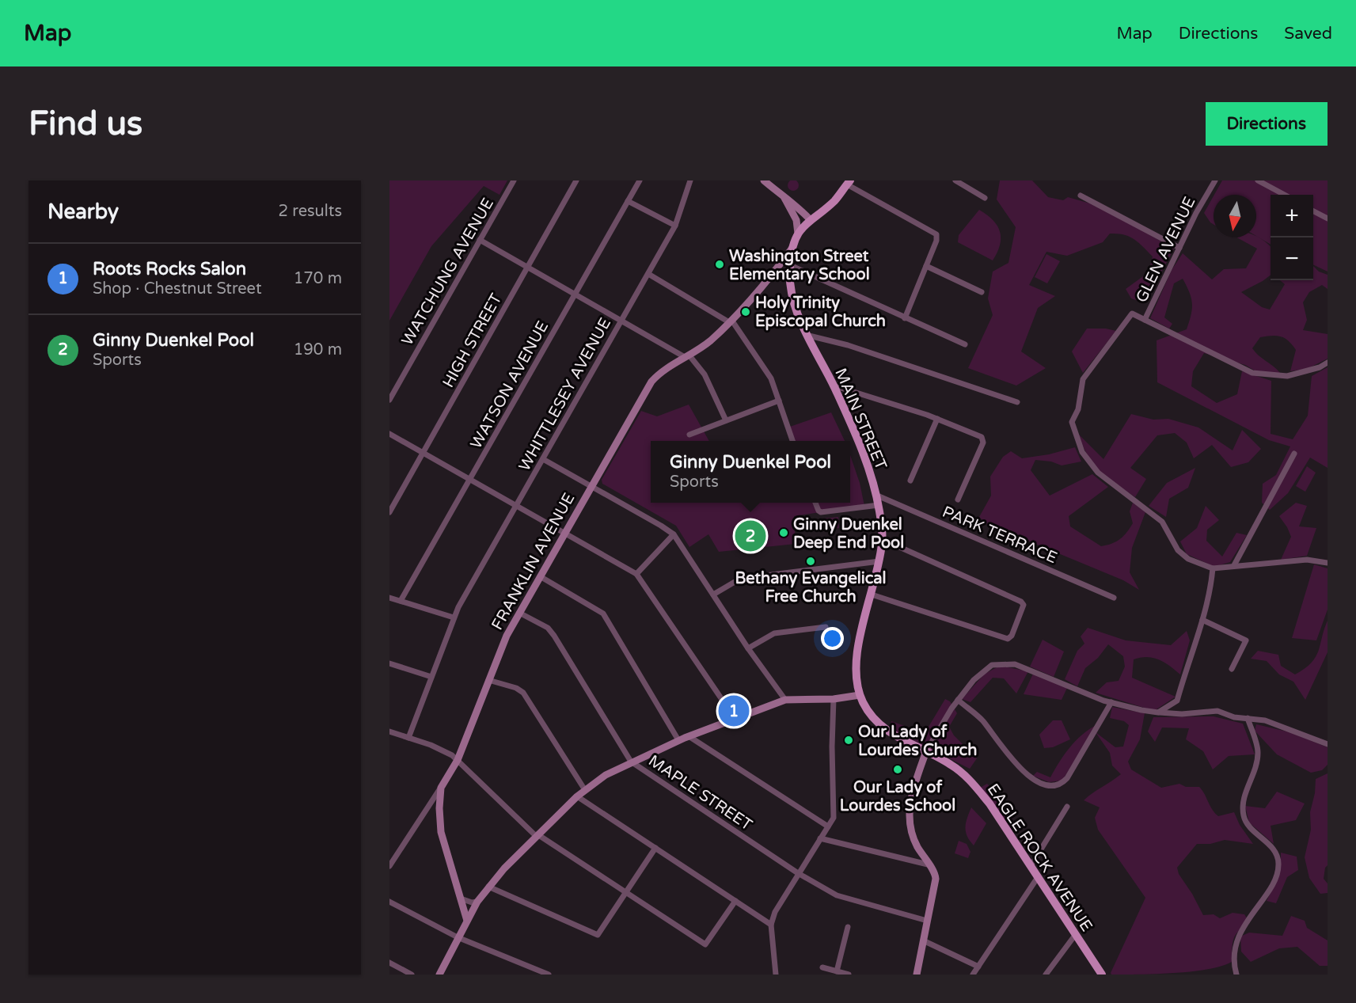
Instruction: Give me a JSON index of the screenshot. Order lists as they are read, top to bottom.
{
  "streets": {
    "main road": ["MAIN STREET", "EAGLE ROCK AVENUE"],
    "street": [
      "GLEN AVENUE",
      "WATCHUNG AVENUE",
      "HIGH STREET",
      "WATSON AVENUE",
      "WHITTLESEY AVENUE",
      "PARK TERRACE",
      "FRANKLIN AVENUE",
      "MAPLE STREET"
    ]
  },
  "crossings": [
    ["MAIN STREET", "PARK TERRACE"],
    ["MAIN STREET", "FRANKLIN AVENUE"],
    ["MAIN STREET", "EAGLE ROCK AVENUE"],
    ["FRANKLIN AVENUE", "MAPLE STREET"]
  ],
  "places": [
    "Washington Street Elementary School",
    "Holy Trinity Episcopal Church",
    "Ginny Duenkel Deep End Pool",
    "Bethany Evangelical Free Church",
    "Our Lady of Lourdes Church",
    "Our Lady of Lourdes School"
  ],
  "north": "bottom",
  "page": {
    "header": "Map",
    "nav": ["Map", "Directions", "Saved"],
    "buttons": "Directions",
    "title": "Find us",
    "heading": ["Nearby", "2 results"],
    "map_buttons": ["+", "−"],
    "list": [
      {
        "mark": "1",
        "name": "Roots Rocks Salon",
        "note": "Shop · Chestnut Street",
        "value": "170 m"
      },
      {
        "mark": "2",
        "name": "Ginny Duenkel Pool",
        "note": "Sports",
        "value": "190 m"
      }
    ],
    "popup": ["Ginny Duenkel Pool", "Sports"],
    "pins": ["2", "1"]
  }
}
